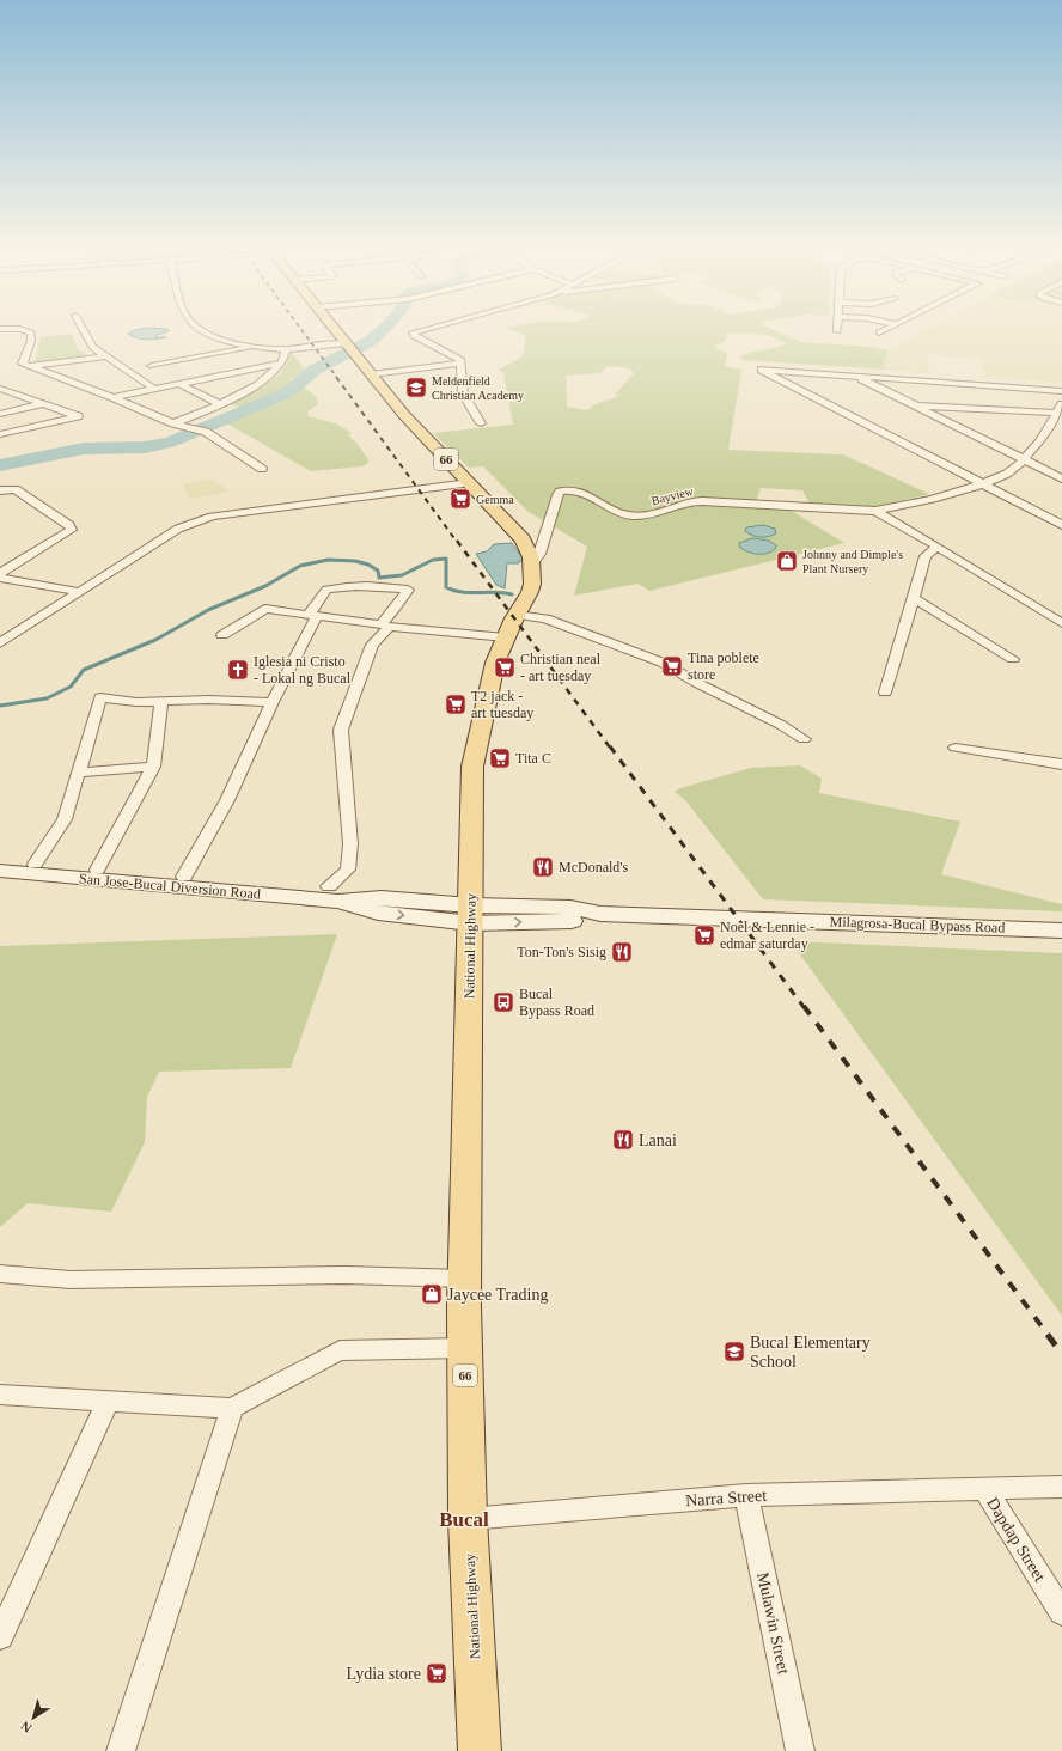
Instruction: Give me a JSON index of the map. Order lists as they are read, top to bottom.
{
  "streets": {
    "main road": [
      "66",
      "San Jose-Bucal Diversion Road",
      "Milagrosa-Bucal Bypass Road",
      "National Highway"
    ],
    "street": [
      "Bayview",
      "Narra Street",
      "Dapdap Street",
      "Mulawin Street"
    ]
  },
  "crossings": [
    ["Bayview", "National Highway"],
    ["San Jose-Bucal Diversion Road", "Milagrosa-Bucal Bypass Road"],
    ["San Jose-Bucal Diversion Road", "National Highway"],
    ["Milagrosa-Bucal Bypass Road", "National Highway"],
    ["National Highway", "Narra Street"],
    ["Narra Street", "Dapdap Street"],
    ["Narra Street", "Mulawin Street"]
  ],
  "districts": ["Bucal"],
  "places": {
    "school or university": ["Meldenfield Christian Academy", "Bucal Elementary School"],
    "supermarket": [
      "Gemma",
      "Tina poblete store",
      "Christian neal - art tuesday",
      "T2 jack - art tuesday",
      "Tita C",
      "Noel & Lennie - edmar saturday",
      "Lydia store"
    ],
    "shop": ["Johnny and Dimple's Plant Nursery", "Jaycee Trading"],
    "church": ["Iglesia ni Cristo - Lokal ng Bucal"],
    "restaurant": ["McDonald's", "Ton-Ton's Sisig", "Lanai"],
    "bus stop": ["Bucal Bypass Road"]
  },
  "north": "bottom left"
}
